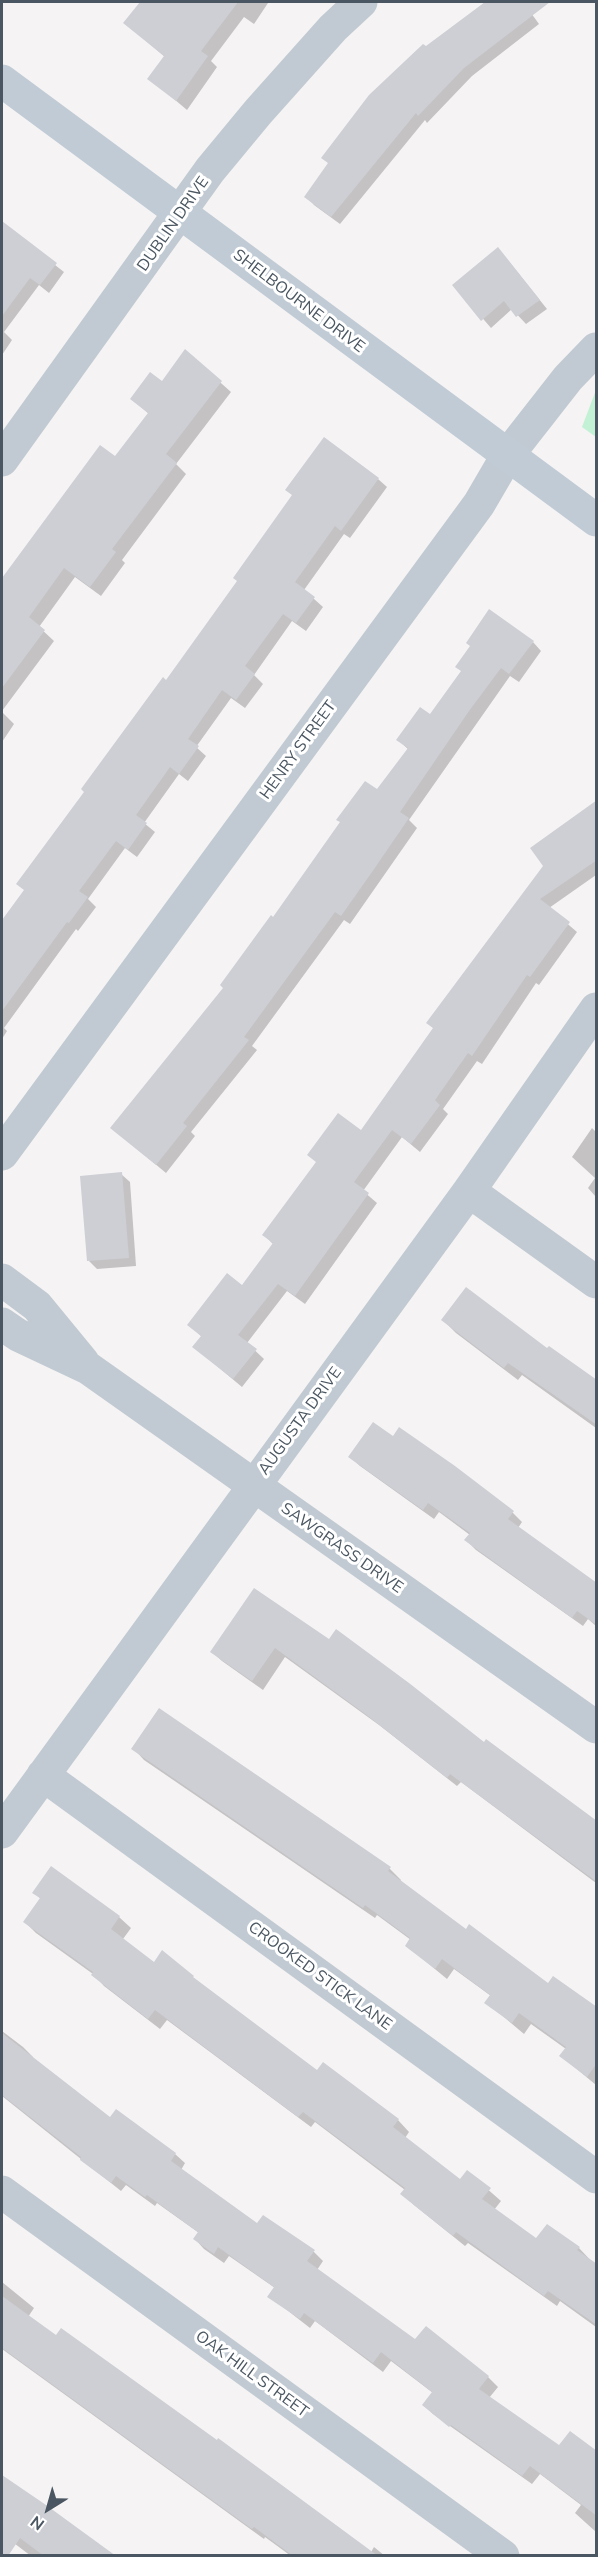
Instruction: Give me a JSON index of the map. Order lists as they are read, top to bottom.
{
  "streets": {
    "main road": ["SHELBOURNE DRIVE"],
    "street": [
      "DUBLIN DRIVE",
      "HENRY STREET",
      "AUGUSTA DRIVE",
      "SAWGRASS DRIVE",
      "CROOKED STICK LANE",
      "OAK HILL STREET"
    ]
  },
  "crossings": [
    ["DUBLIN DRIVE", "SHELBOURNE DRIVE"],
    ["SHELBOURNE DRIVE", "HENRY STREET"],
    ["AUGUSTA DRIVE", "SAWGRASS DRIVE"],
    ["AUGUSTA DRIVE", "CROOKED STICK LANE"]
  ],
  "north": "bottom left"
}
